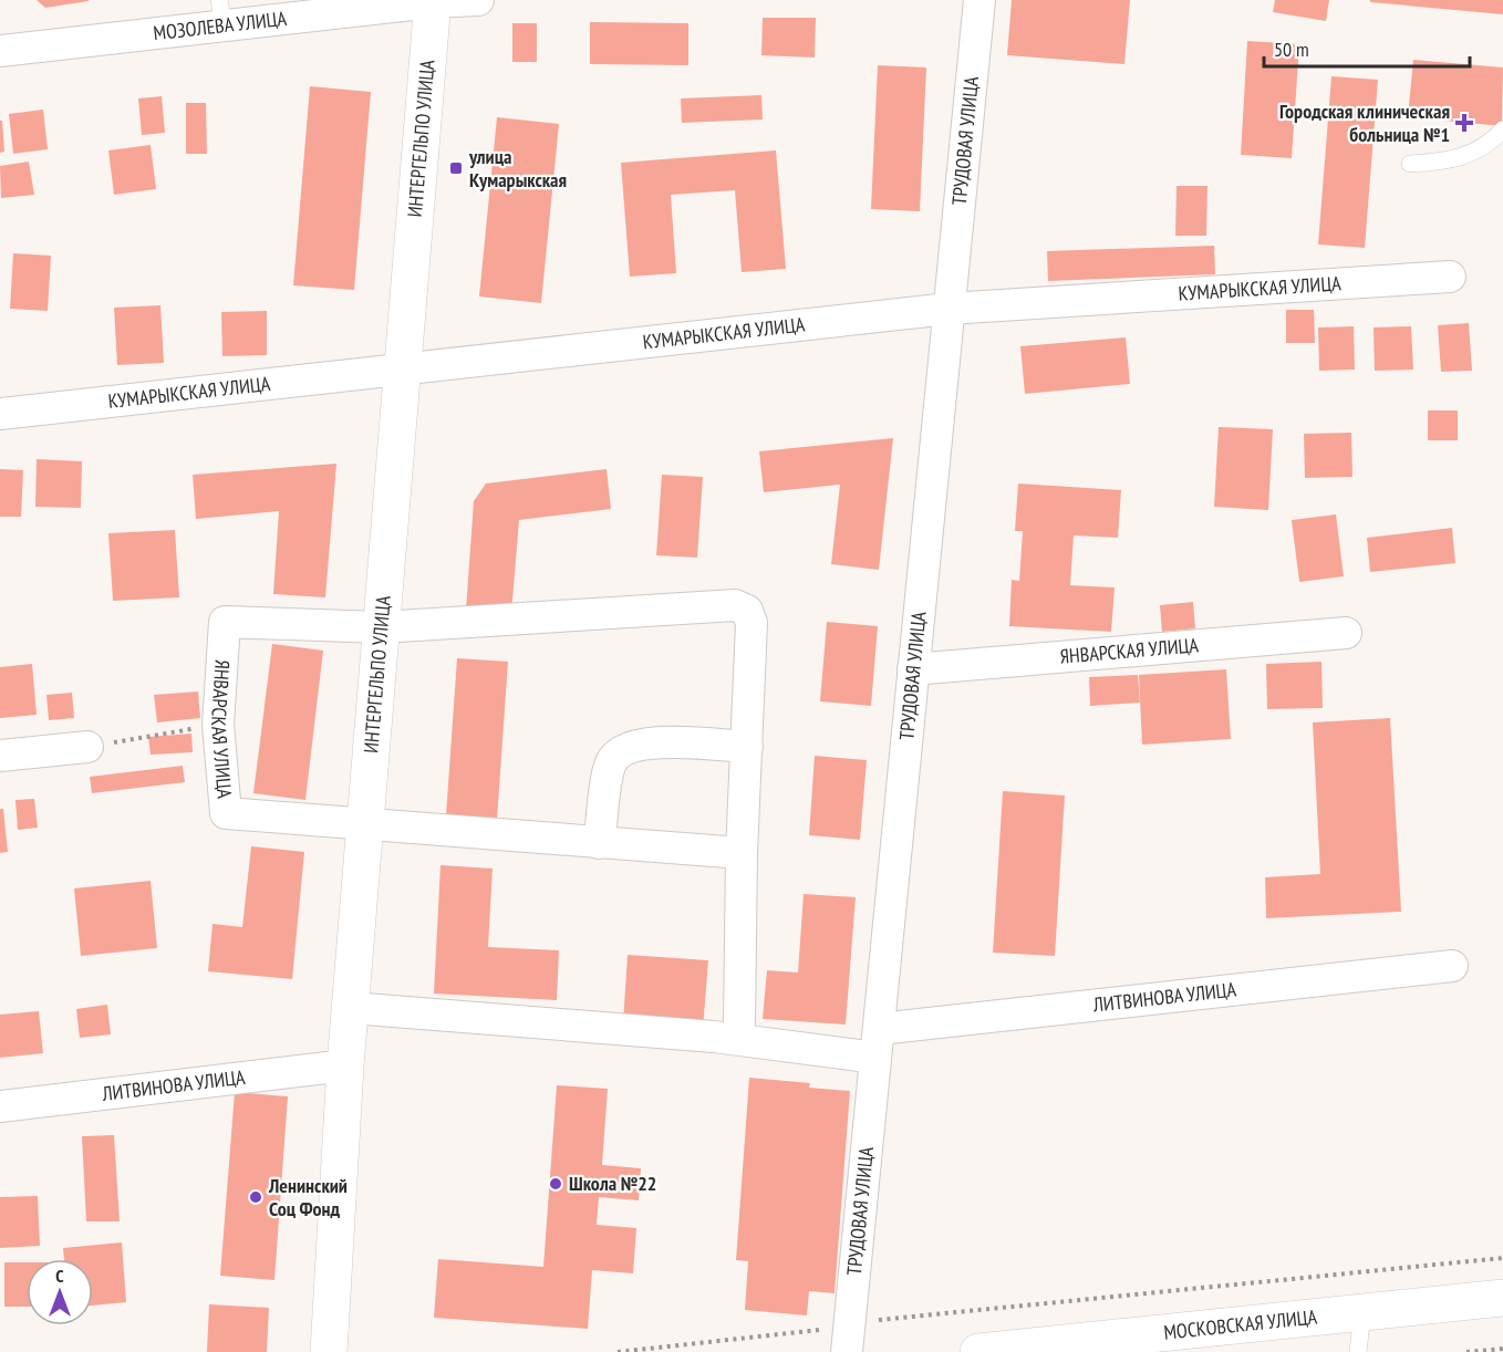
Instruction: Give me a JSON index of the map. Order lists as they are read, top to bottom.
{
  "streets": {
    "main road": ["ИНТЕРГЕЛЬПО УЛИЦА", "МОСКОВСКАЯ УЛИЦА"],
    "street": [
      "МОЗОЛЕВА УЛИЦА",
      "ТРУДОВАЯ УЛИЦА",
      "КУМАРЫКСКАЯ УЛИЦА",
      "ЯНВАРСКАЯ УЛИЦА",
      "ЛИТВИНОВА УЛИЦА"
    ]
  },
  "crossings": [
    ["МОЗОЛЕВА УЛИЦА", "ИНТЕРГЕЛЬПО УЛИЦА"],
    ["ИНТЕРГЕЛЬПО УЛИЦА", "КУМАРЫКСКАЯ УЛИЦА"],
    ["ИНТЕРГЕЛЬПО УЛИЦА", "ЯНВАРСКАЯ УЛИЦА"],
    ["ИНТЕРГЕЛЬПО УЛИЦА", "ЛИТВИНОВА УЛИЦА"],
    ["ТРУДОВАЯ УЛИЦА", "КУМАРЫКСКАЯ УЛИЦА"],
    ["ТРУДОВАЯ УЛИЦА", "ЯНВАРСКАЯ УЛИЦА"],
    ["ТРУДОВАЯ УЛИЦА", "ЛИТВИНОВА УЛИЦА"]
  ],
  "places": {
    "health": ["Городская клиническая больница №1"],
    "transit": ["улица Кумарыкская"],
    "other": ["Школа №22", "Ленинский Соц Фонд"]
  },
  "scale_bar": "50 m",
  "north": "top"
}
